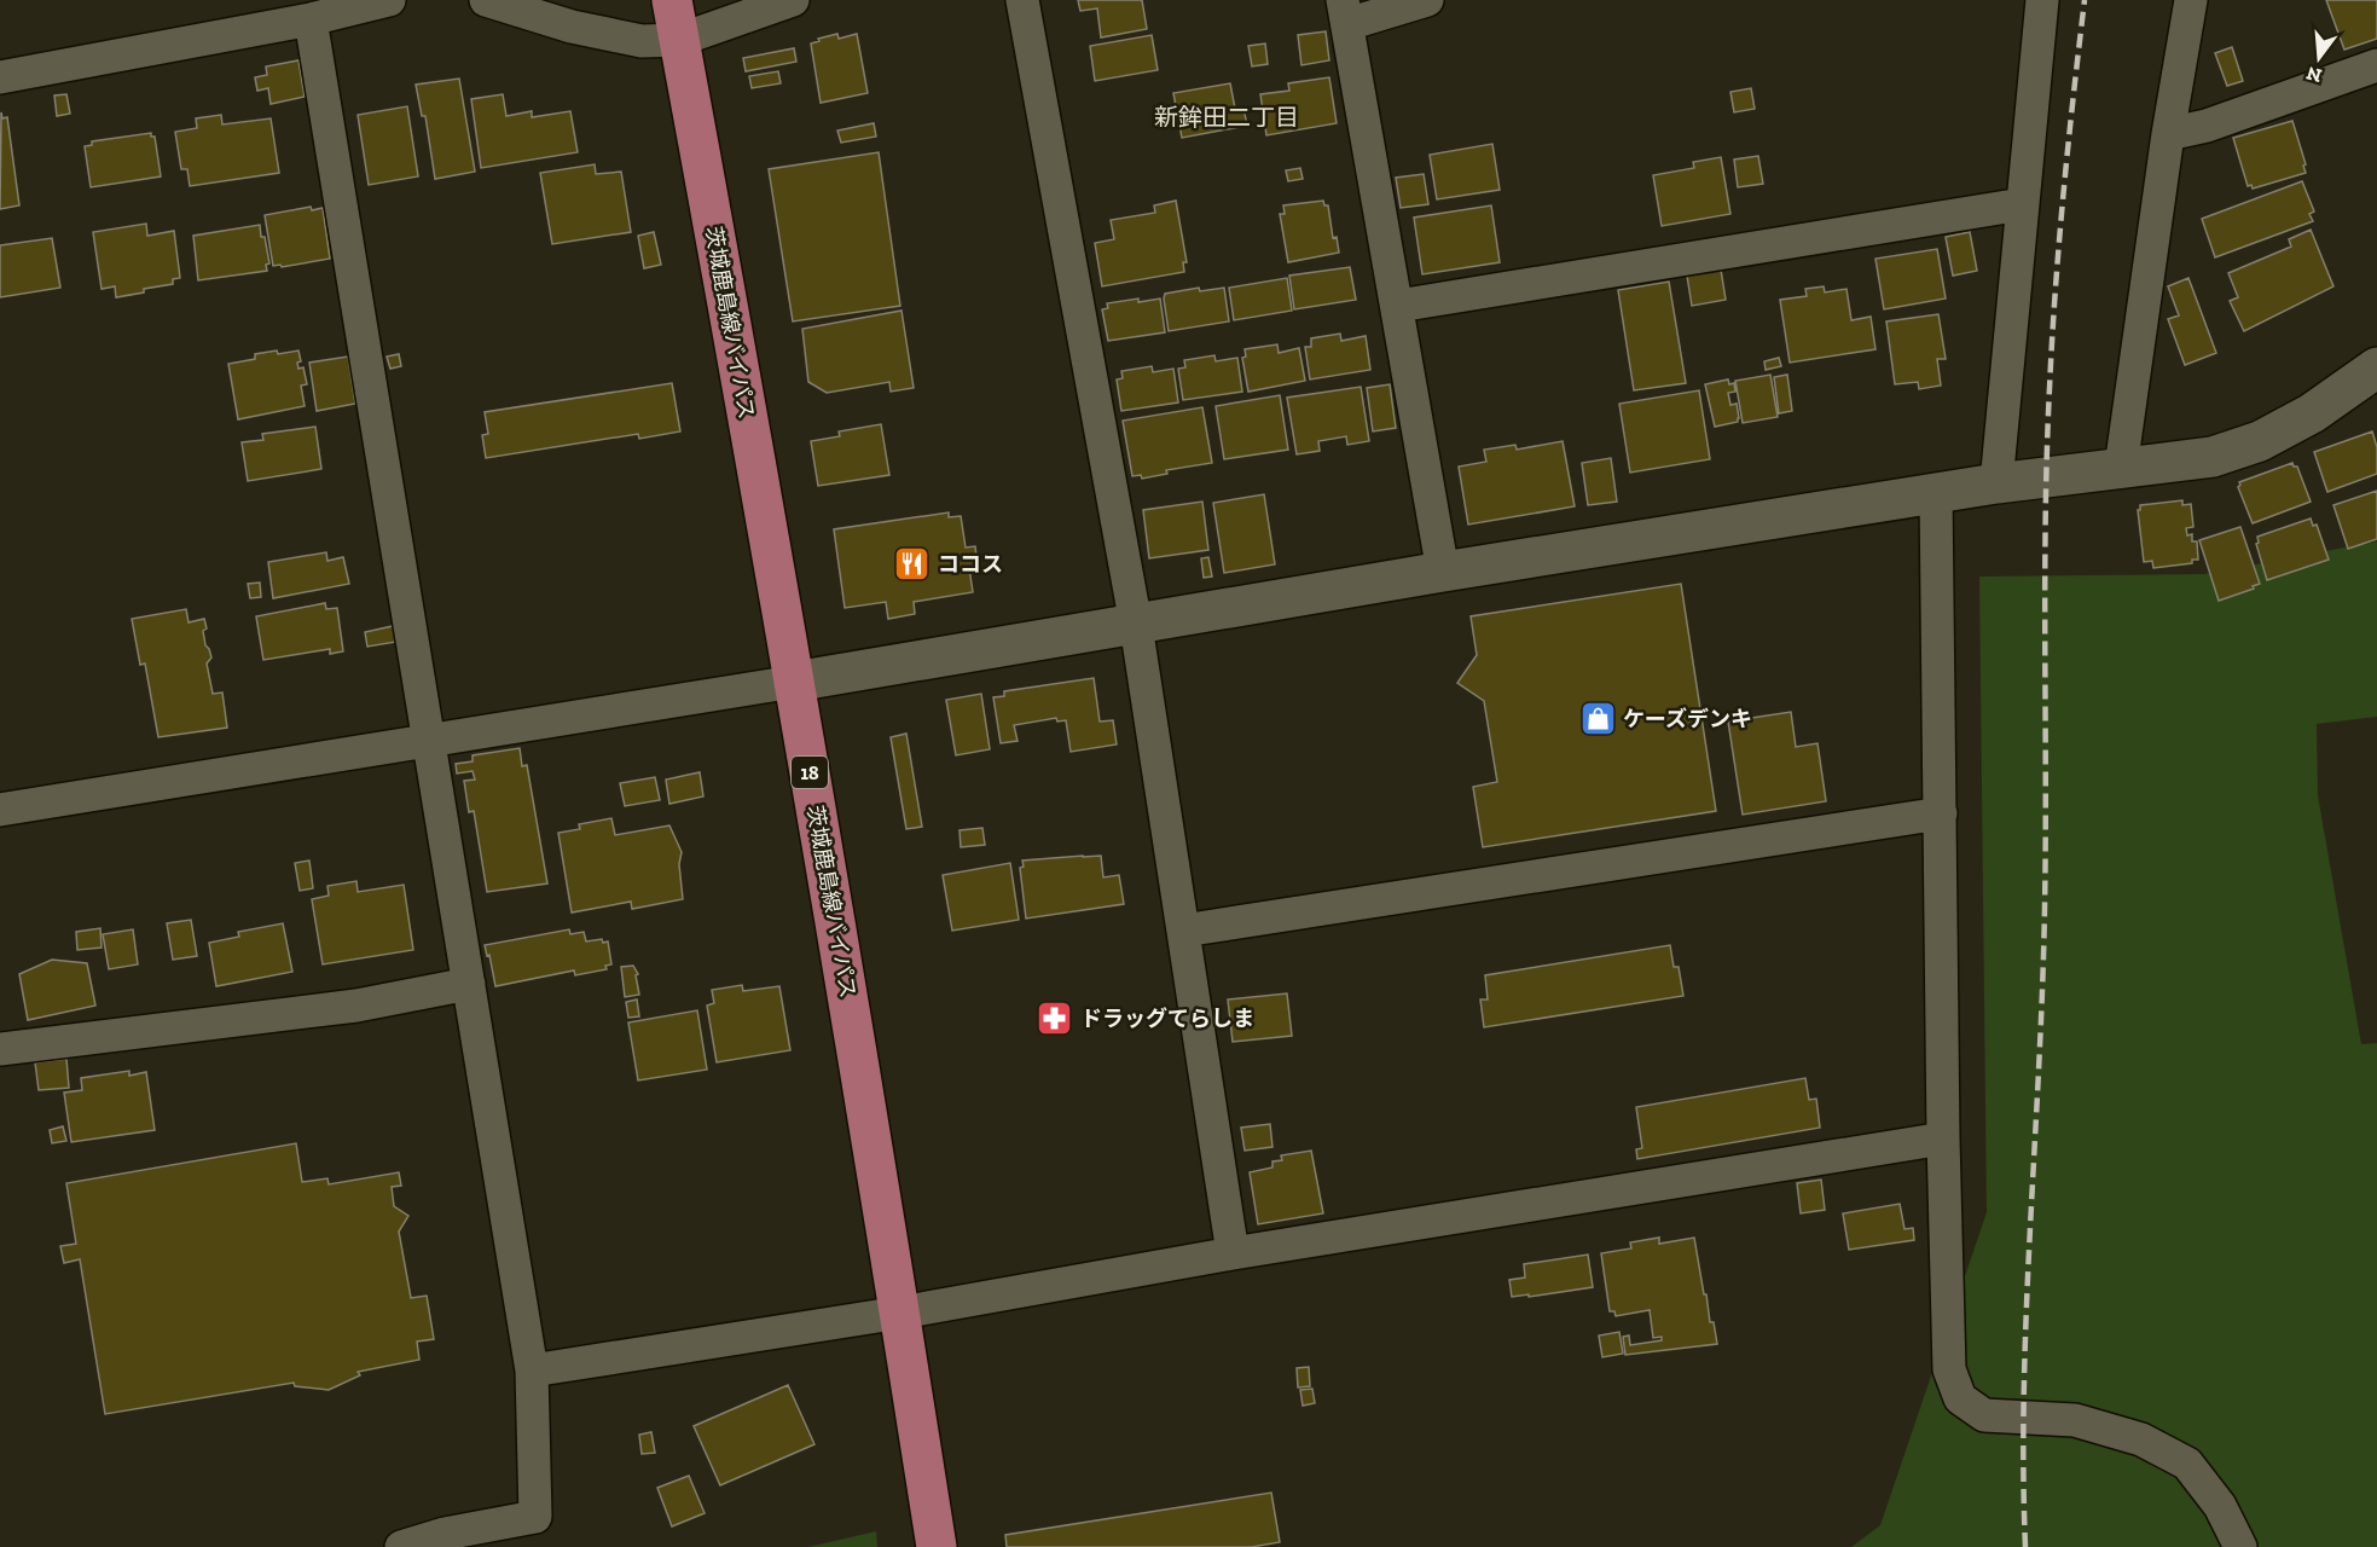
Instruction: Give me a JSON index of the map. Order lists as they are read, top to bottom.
{
  "streets": {
    "main road": ["茨城鹿島線バイパス", "18"]
  },
  "districts": ["新鉾田二丁目"],
  "places": {
    "restaurant": ["ココス"],
    "shop": ["ケーズデンキ"],
    "pharmacy": ["ドラッグてらしま"]
  },
  "north": "bottom"
}
